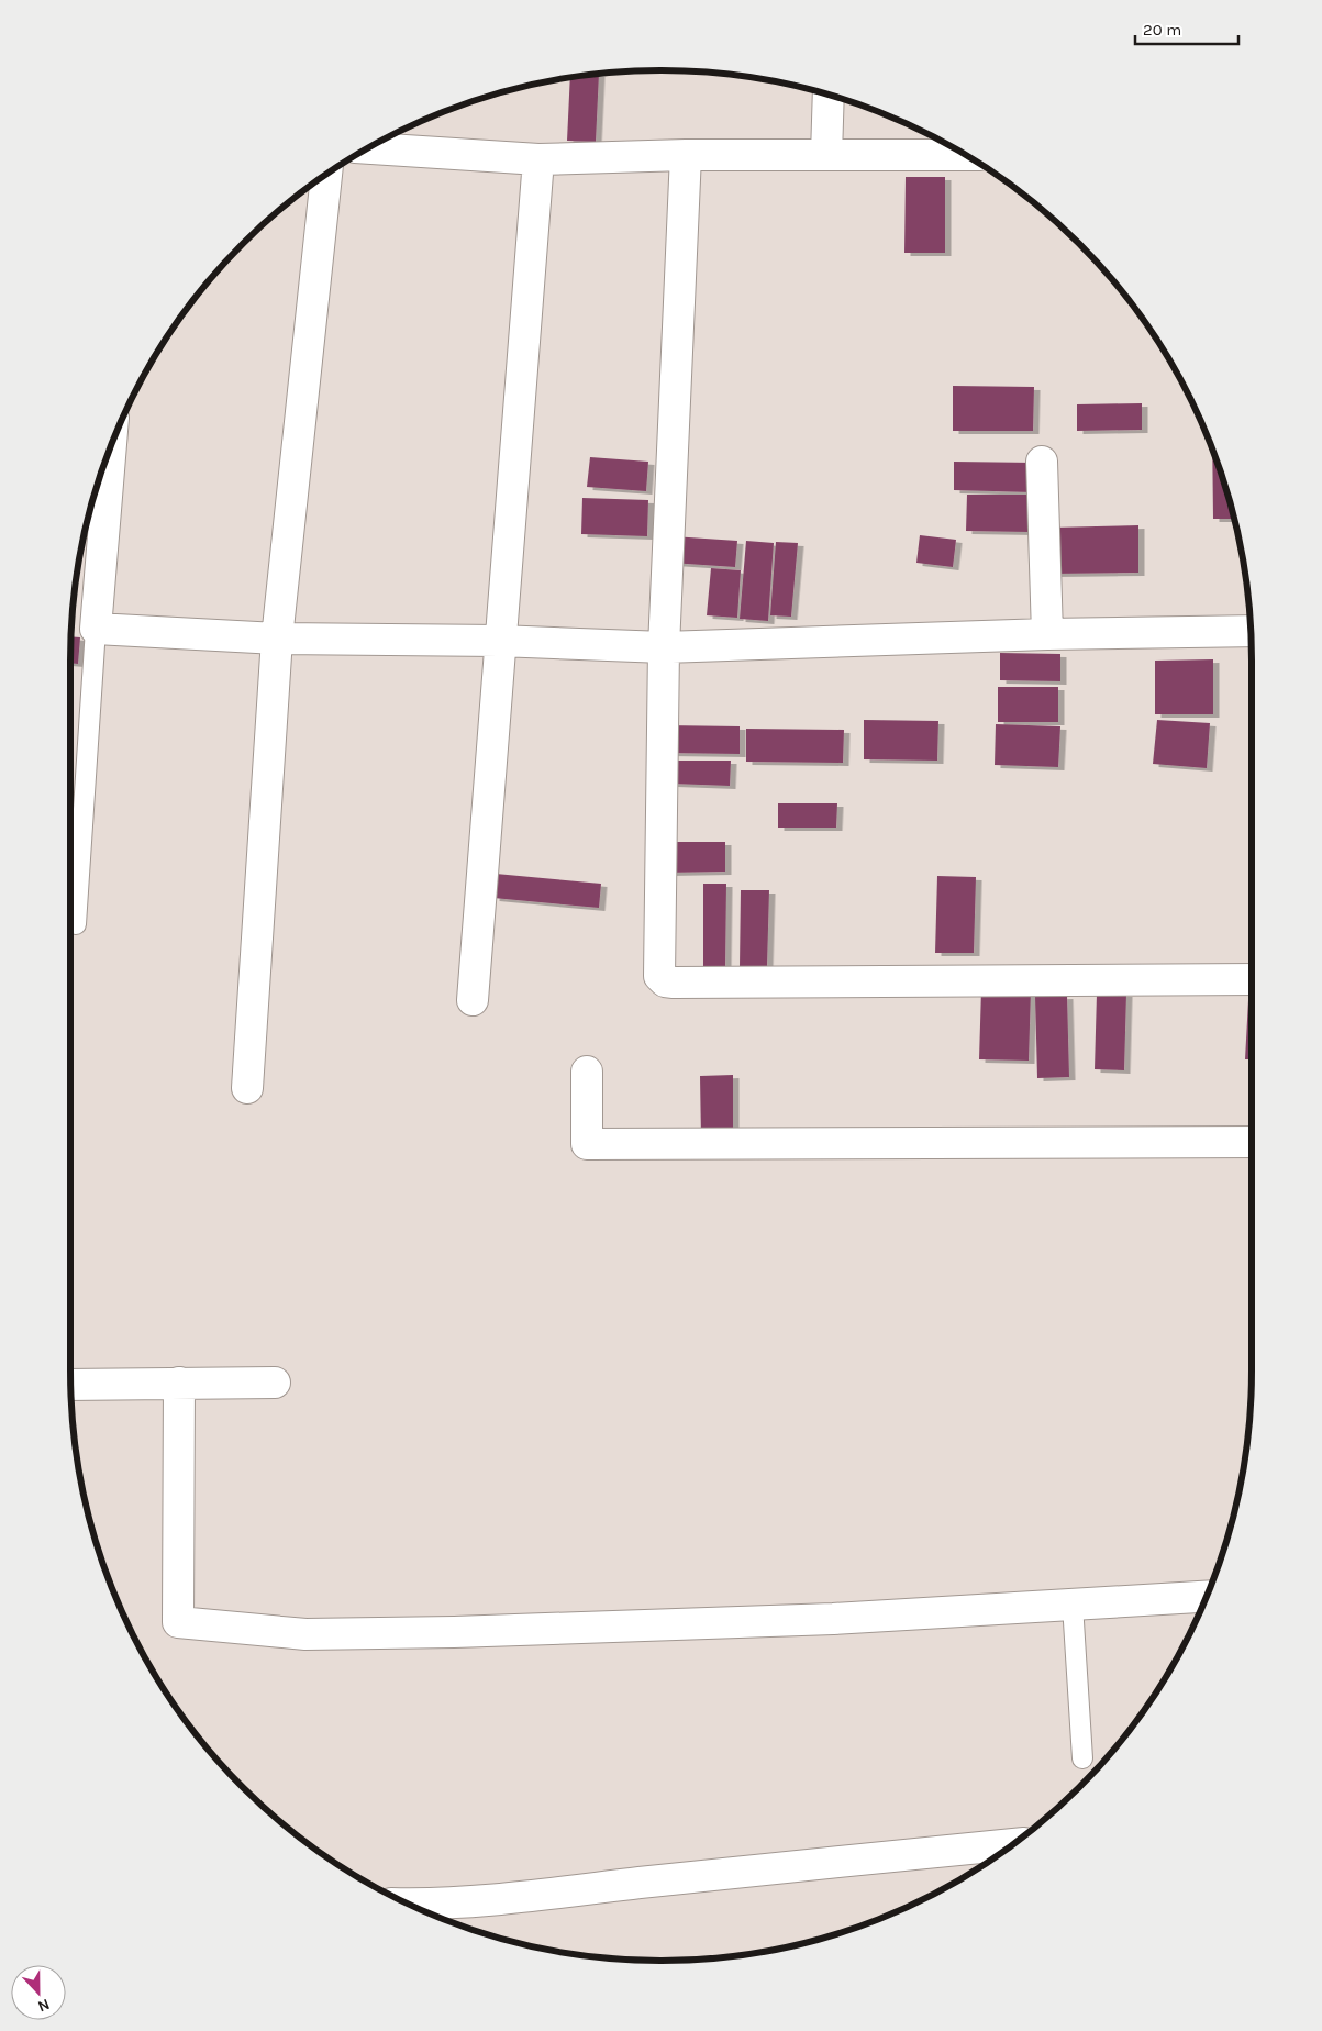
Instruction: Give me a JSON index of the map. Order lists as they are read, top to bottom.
{
  "scale_bar": "20 m",
  "north": "bottom"
}
